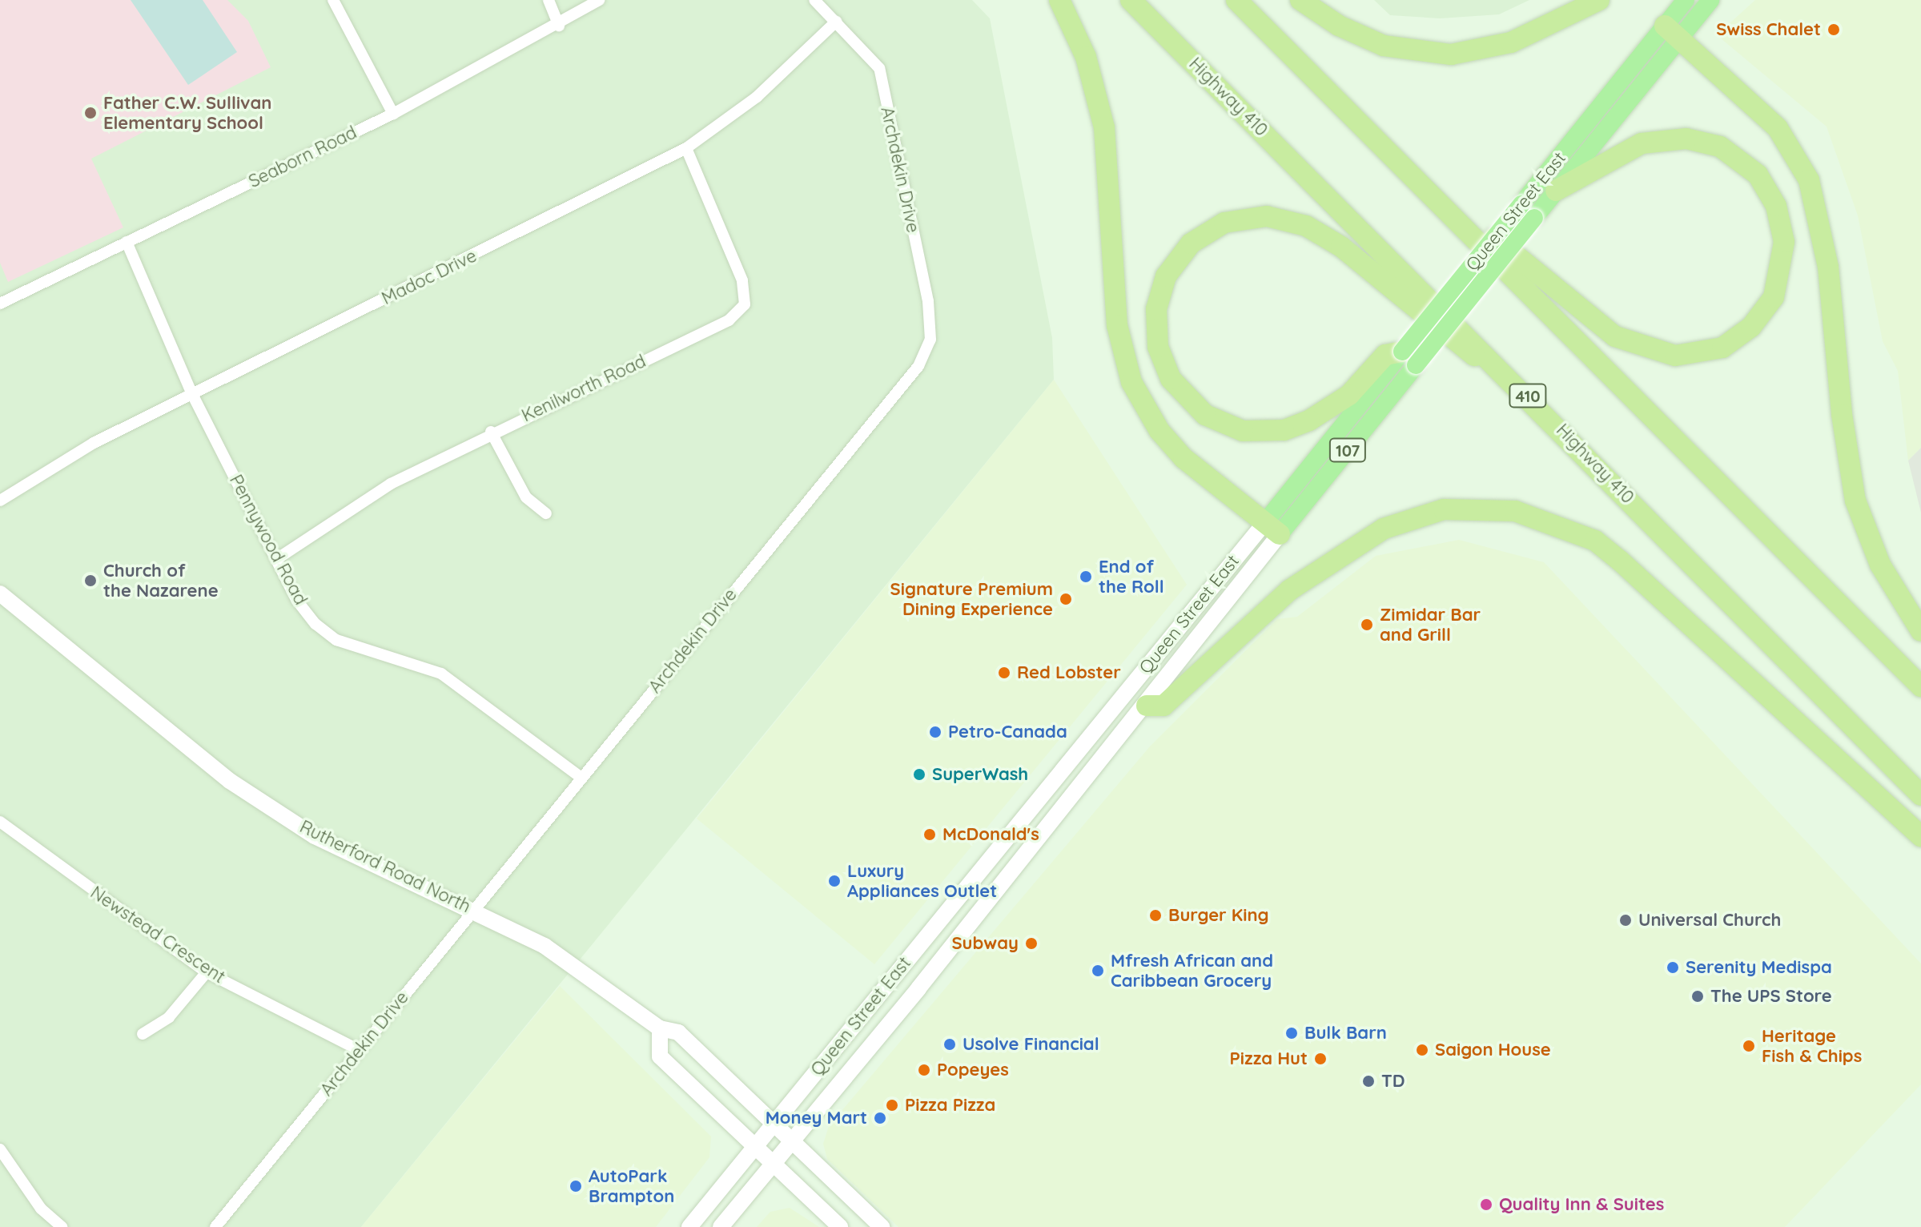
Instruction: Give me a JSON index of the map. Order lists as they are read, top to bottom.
{
  "streets": {
    "highway": ["Highway 410", "410"],
    "main road": ["Queen Street East", "Rutherford Road North"],
    "street": [
      "Seaborn Road",
      "Archdekin Drive",
      "Madoc Drive",
      "Kenilworth Road",
      "Pennywood Road",
      "Newstead Crescent"
    ]
  },
  "crossings": [
    ["Seaborn Road", "Pennywood Road"],
    ["Archdekin Drive", "Madoc Drive"],
    ["Archdekin Drive", "Pennywood Road"],
    ["Archdekin Drive", "Rutherford Road North"],
    ["Archdekin Drive", "Newstead Crescent"],
    ["Queen Street East", "Rutherford Road North"],
    ["Madoc Drive", "Kenilworth Road"],
    ["Madoc Drive", "Pennywood Road"],
    ["Kenilworth Road", "Pennywood Road"]
  ],
  "places": [
    "Swiss Chalet",
    "Father C.W. Sullivan Elementary School",
    "End of the Roll",
    "Church of the Nazarene",
    "Signature Premium Dining Experience",
    "Zimidar Bar and Grill",
    "Red Lobster",
    "Petro-Canada",
    "SuperWash",
    "McDonald's",
    "Luxury Appliances Outlet",
    "Burger King",
    "Universal Church",
    "Subway",
    "Serenity Medispa",
    "Mfresh African and Caribbean Grocery",
    "The UPS Store",
    "Bulk Barn",
    "Usolve Financial",
    "Heritage Fish & Chips",
    "Saigon House",
    "Pizza Hut",
    "Popeyes",
    "TD",
    "Pizza Pizza",
    "Money Mart",
    "AutoPark Brampton",
    "Quality Inn & Suites"
  ]
}
